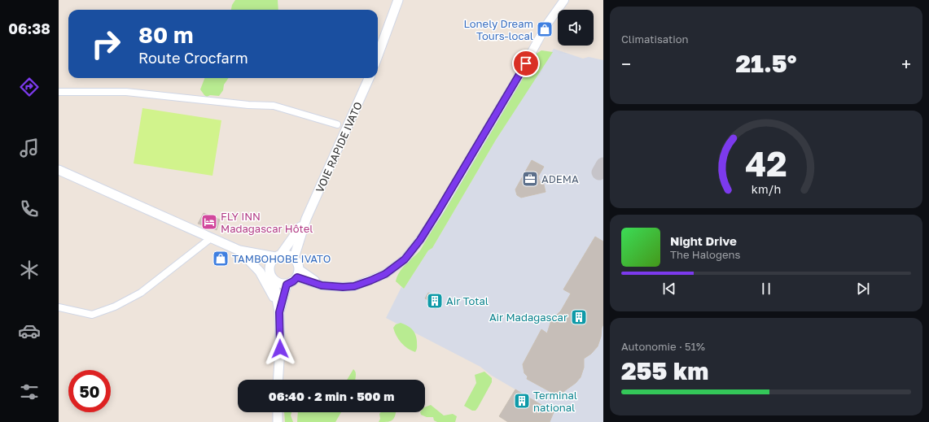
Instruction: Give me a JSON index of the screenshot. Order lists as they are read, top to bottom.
{
  "streets": {
    "main road": ["VOIE RAPIDE IVATO"]
  },
  "places": {
    "shop": ["Lonely Dream Tours-local", "TAMBOHOBE IVATO"],
    "office": ["ADEMA"],
    "hotel": ["FLY INN Madagascar Hôtel"],
    "building": ["Air Total", "Air Madagascar", "Terminal national"]
  },
  "page": {
    "tabs": "06:38",
    "tile": [
      "Climatisation",
      ["Autonomie · 51%", "255 km"]
    ],
    "turn": ["80 m", "Route Crocfarm"],
    "heat": ["−", "21.5°", "+"],
    "song": ["Night Drive", "The Halogens"],
    "limit": "50",
    "trip": "06:40 · 2 min · 500 m",
    "gauge": ["42", "km/h"]
  }
}
